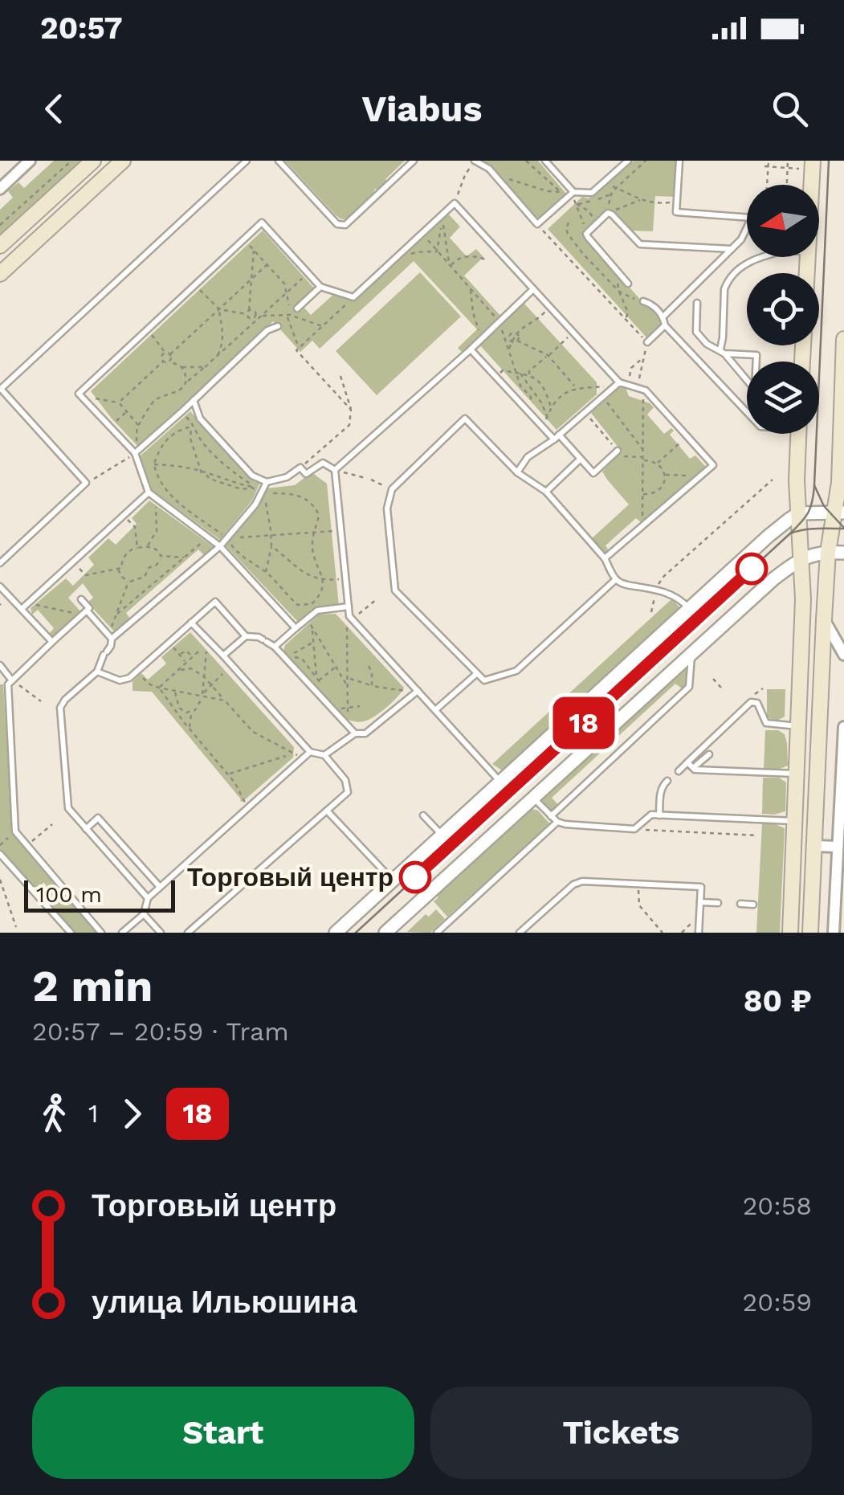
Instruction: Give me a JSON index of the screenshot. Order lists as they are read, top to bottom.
{
  "places": ["Торговый центр"],
  "lines": ["tram line 18"],
  "scale_bar": "100 m",
  "north": "left",
  "page": {
    "status": "20:57",
    "header": "Viabus",
    "on_map": "18",
    "scale": "100 m",
    "heading": ["2 min", "20:57 – 20:59 · Tram", "80 ₽"],
    "legs": ["1", "18"],
    "list": [
      {
        "name": "Торговый центр",
        "value": "20:58"
      },
      {
        "name": "улица Ильюшина",
        "value": "20:59"
      }
    ],
    "buttons": ["Start", "Tickets"]
  }
}
